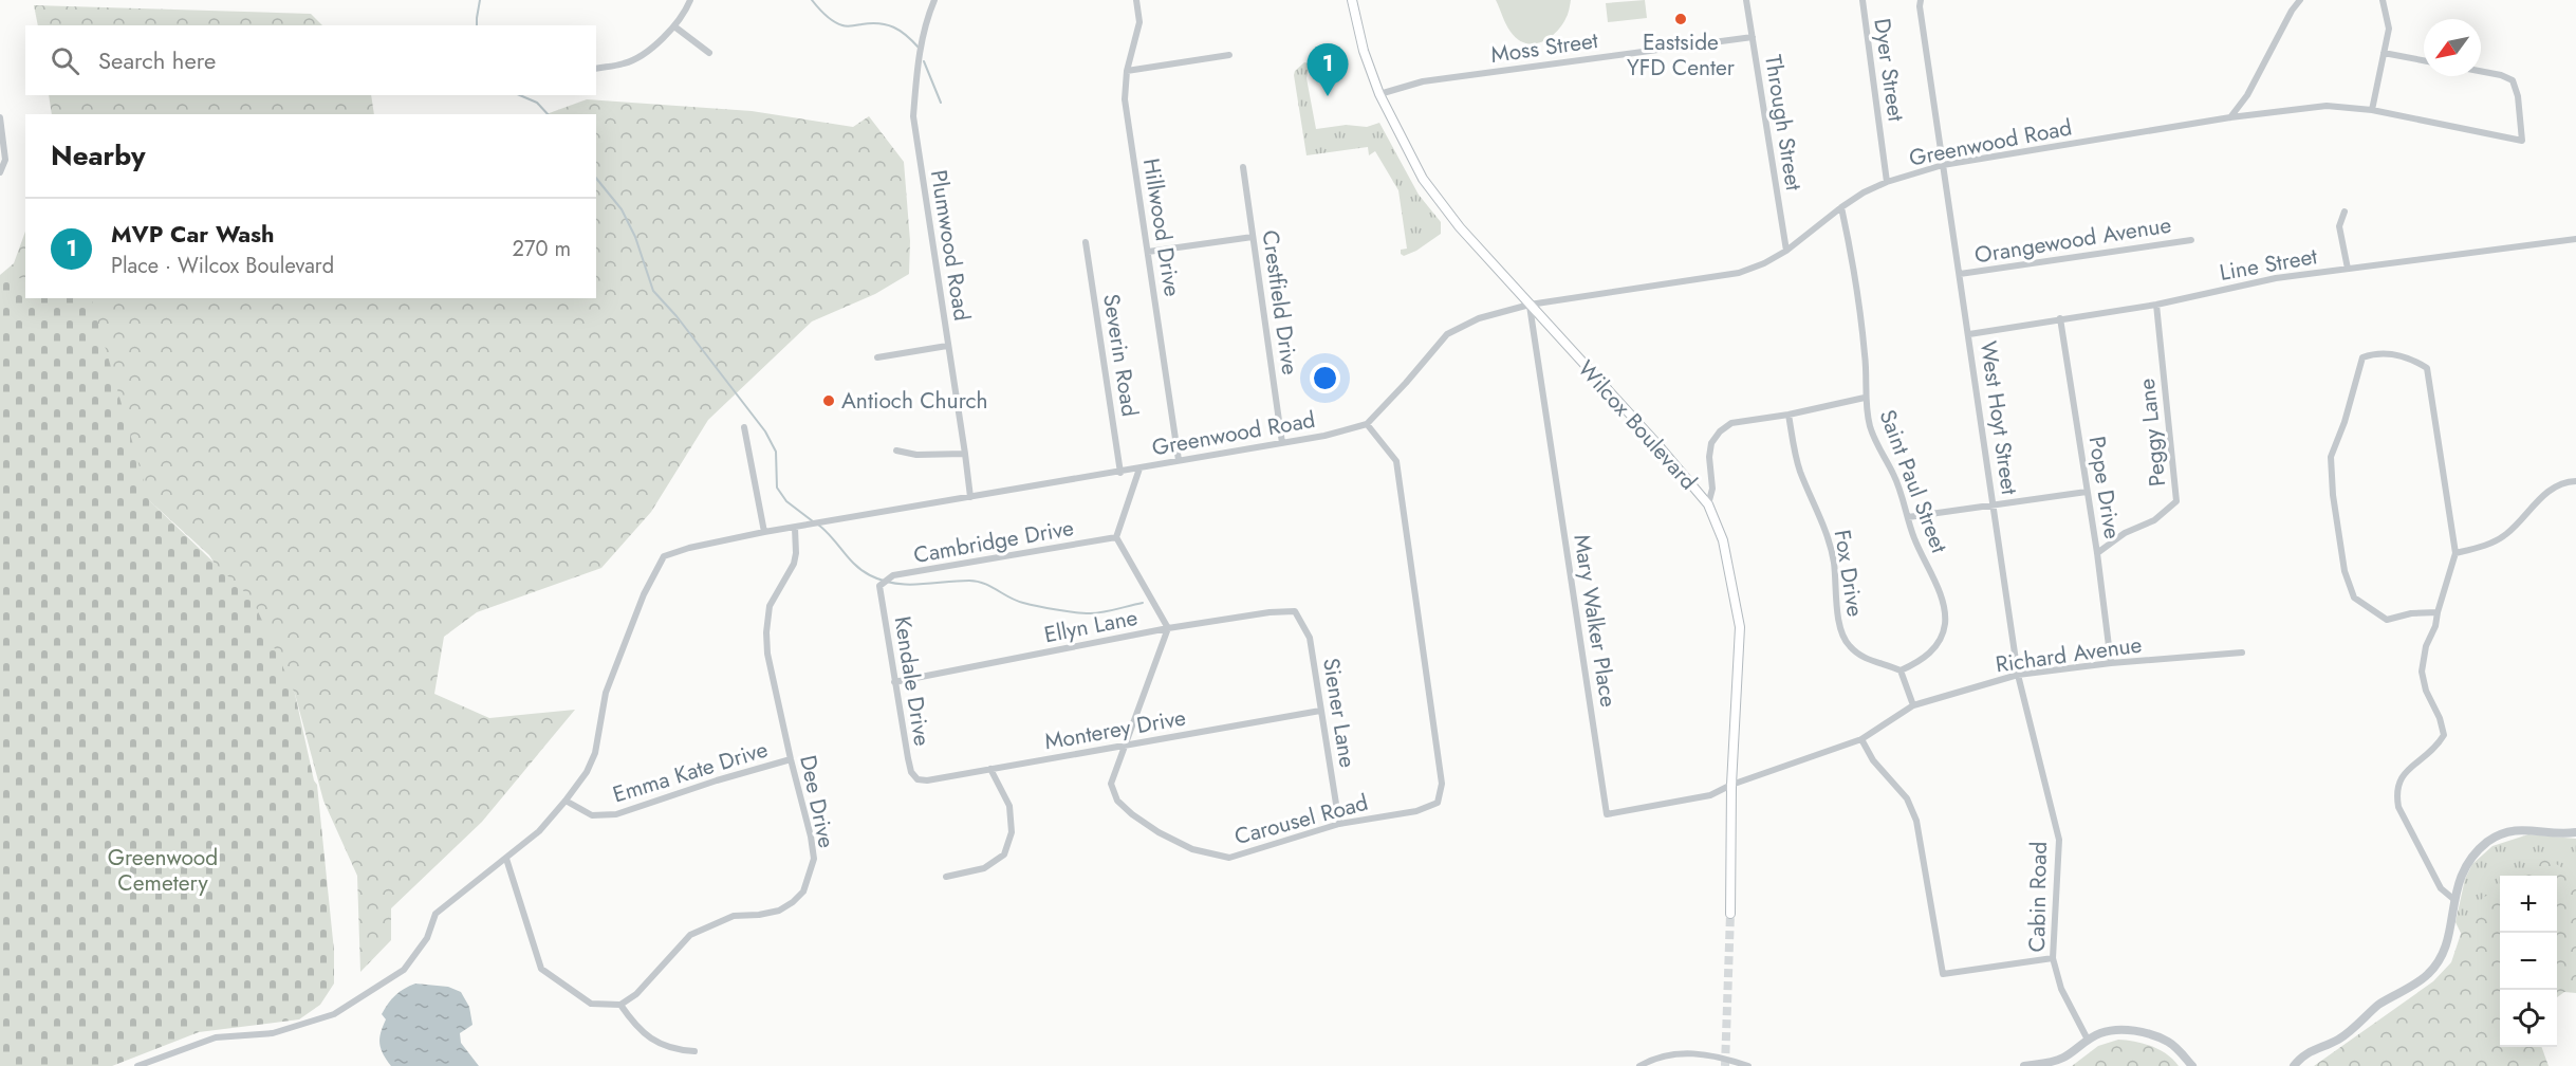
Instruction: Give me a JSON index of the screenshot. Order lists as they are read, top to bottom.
{
  "streets": {
    "main road": ["Wilcox Boulevard"],
    "street": [
      "Moss Street",
      "Dyer Street",
      "Through Street",
      "Greenwood Road",
      "Hillwood Drive",
      "Orangewood Avenue",
      "Plumwood Road",
      "Line Street",
      "Crestfield Drive",
      "Severin Road",
      "West Hoyt Street",
      "Peggy Lane",
      "Saint Paul Street",
      "Pope Drive",
      "Cambridge Drive",
      "Fox Drive",
      "Mary Walker Place",
      "Ellyn Lane",
      "Richard Avenue",
      "Kendale Drive",
      "Siener Lane",
      "Monterey Drive",
      "Emma Kate Drive",
      "Dee Drive",
      "Carousel Road",
      "Cabin Road"
    ]
  },
  "crossings": [
    ["Moss Street", "Through Street"],
    ["Moss Street", "Wilcox Boulevard"],
    ["Dyer Street", "Greenwood Road"],
    ["Through Street", "Greenwood Road"],
    ["Greenwood Road", "Hillwood Drive"],
    ["Greenwood Road", "Plumwood Road"],
    ["Greenwood Road", "Crestfield Drive"],
    ["Greenwood Road", "Severin Road"],
    ["Greenwood Road", "West Hoyt Street"],
    ["Greenwood Road", "Wilcox Boulevard"],
    ["Greenwood Road", "Saint Paul Street"],
    ["Greenwood Road", "Mary Walker Place"],
    ["Greenwood Road", "Emma Kate Drive"],
    ["Greenwood Road", "Dee Drive"],
    ["Greenwood Road", "Carousel Road"],
    ["Orangewood Avenue", "West Hoyt Street"],
    ["Line Street", "West Hoyt Street"],
    ["Line Street", "Peggy Lane"],
    ["Line Street", "Pope Drive"],
    ["West Hoyt Street", "Richard Avenue"],
    ["West Hoyt Street", "Cabin Road"],
    ["Wilcox Boulevard", "Mary Walker Place"],
    ["Wilcox Boulevard", "Richard Avenue"],
    ["Peggy Lane", "Pope Drive"],
    ["Saint Paul Street", "Fox Drive"],
    ["Pope Drive", "Richard Avenue"],
    ["Cambridge Drive", "Kendale Drive"],
    ["Mary Walker Place", "Richard Avenue"],
    ["Ellyn Lane", "Kendale Drive"],
    ["Ellyn Lane", "Siener Lane"],
    ["Ellyn Lane", "Carousel Road"],
    ["Richard Avenue", "Cabin Road"],
    ["Kendale Drive", "Monterey Drive"],
    ["Siener Lane", "Monterey Drive"],
    ["Siener Lane", "Carousel Road"],
    ["Monterey Drive", "Carousel Road"],
    ["Emma Kate Drive", "Dee Drive"]
  ],
  "parks": ["Greenwood Cemetery"],
  "places": ["Eastside YFD Center", "Antioch Church"],
  "north": "bottom left",
  "page": {
    "search": "Search here",
    "pins": "1",
    "heading": "Nearby",
    "list": [
      {
        "mark": "1",
        "name": "MVP Car Wash",
        "note": "Place · Wilcox Boulevard",
        "value": "270 m"
      }
    ],
    "map_buttons": ["+", "−"]
  }
}
